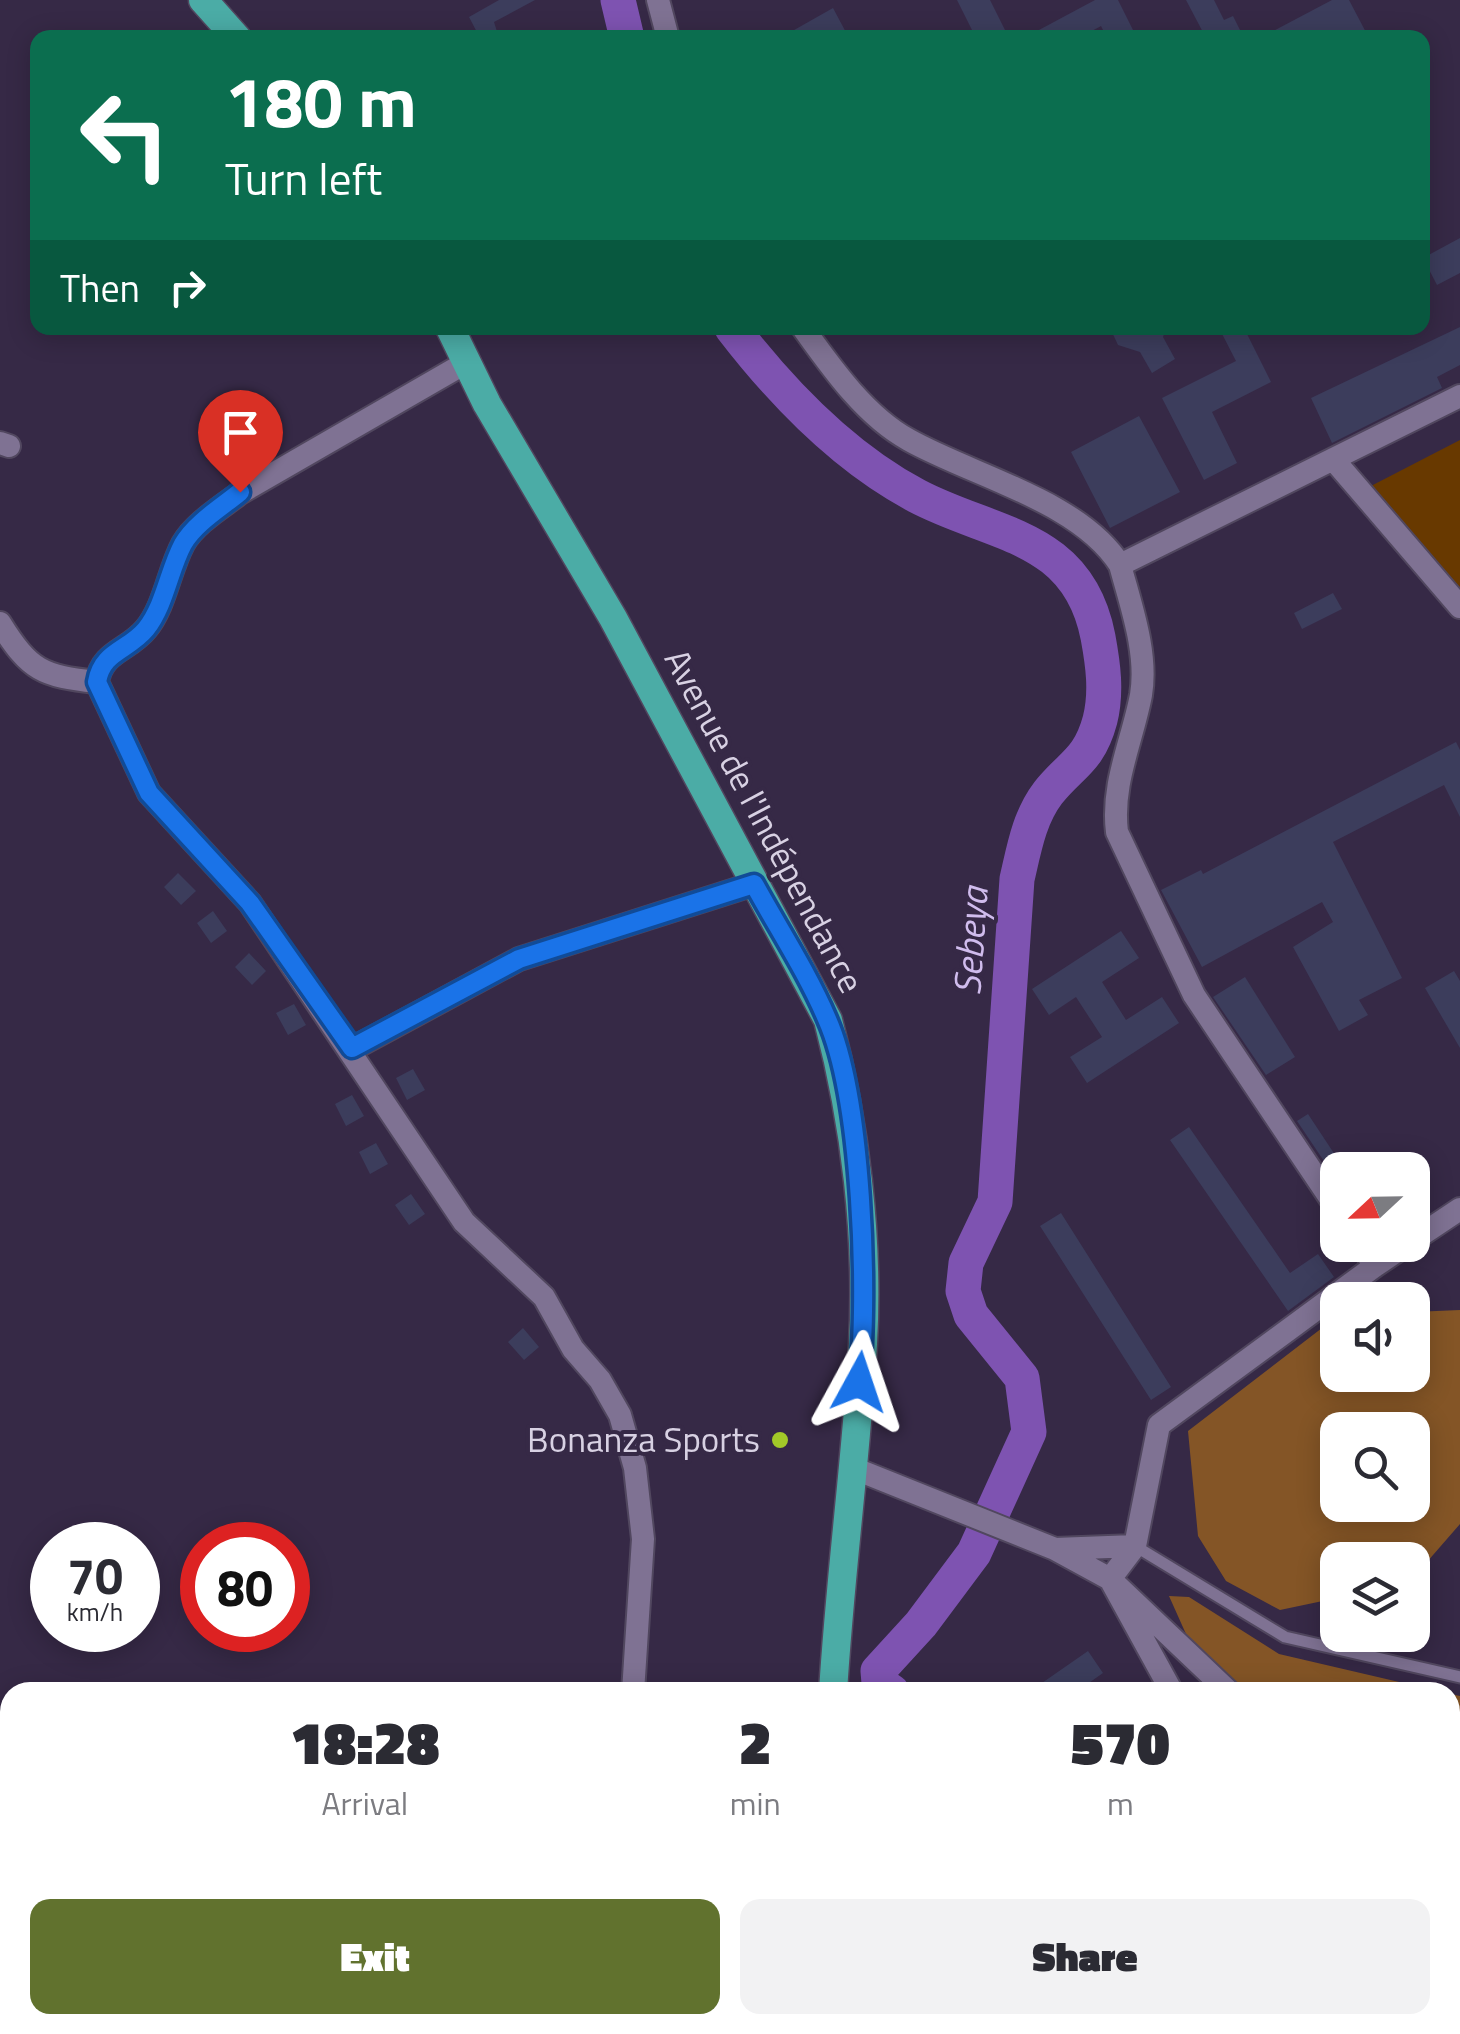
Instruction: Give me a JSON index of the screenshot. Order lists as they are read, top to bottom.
{
  "streets": {
    "highway": ["Avenue de l'Indépendance"]
  },
  "water": ["Sebeya"],
  "places": ["Bonanza Sports"],
  "north": "left",
  "page": {
    "turn": ["180 m", "Turn left"],
    "then": "Then",
    "speed": "70 km/h",
    "limit": "80",
    "eta": [
      "18:28",
      "Arrival",
      "2",
      "min",
      "570",
      "m"
    ],
    "buttons": ["Exit", "Share"]
  }
}
